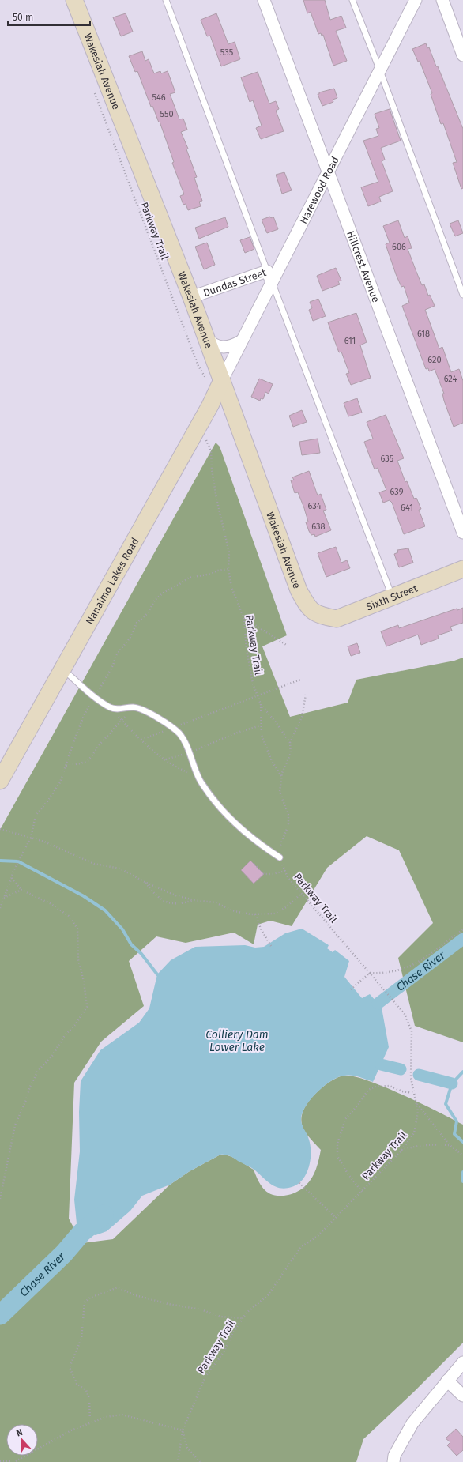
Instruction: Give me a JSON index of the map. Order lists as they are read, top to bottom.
{
  "streets": {
    "street": [
      "Wakesiah Avenue",
      "Harewood Road",
      "Hillcrest Avenue",
      "Dundas Street",
      "Nanaimo Lakes Road",
      "Sixth Street"
    ],
    "path": ["Parkway Trail"]
  },
  "crossings": [
    ["Wakesiah Avenue", "Harewood Road"],
    ["Wakesiah Avenue", "Dundas Street"],
    ["Wakesiah Avenue", "Nanaimo Lakes Road"],
    ["Wakesiah Avenue", "Sixth Street"],
    ["Harewood Road", "Hillcrest Avenue"],
    ["Harewood Road", "Dundas Street"],
    ["Harewood Road", "Nanaimo Lakes Road"],
    ["Parkway Trail", "Nanaimo Lakes Road"]
  ],
  "water": ["Chase River", "Colliery Dam Lower Lake"],
  "house_numbers": [
    "535",
    "546",
    "550",
    "606",
    "618",
    "611",
    "620",
    "624",
    "635",
    "639",
    "634",
    "641",
    "638"
  ],
  "scale_bar": "50 m",
  "north": "top"
}
